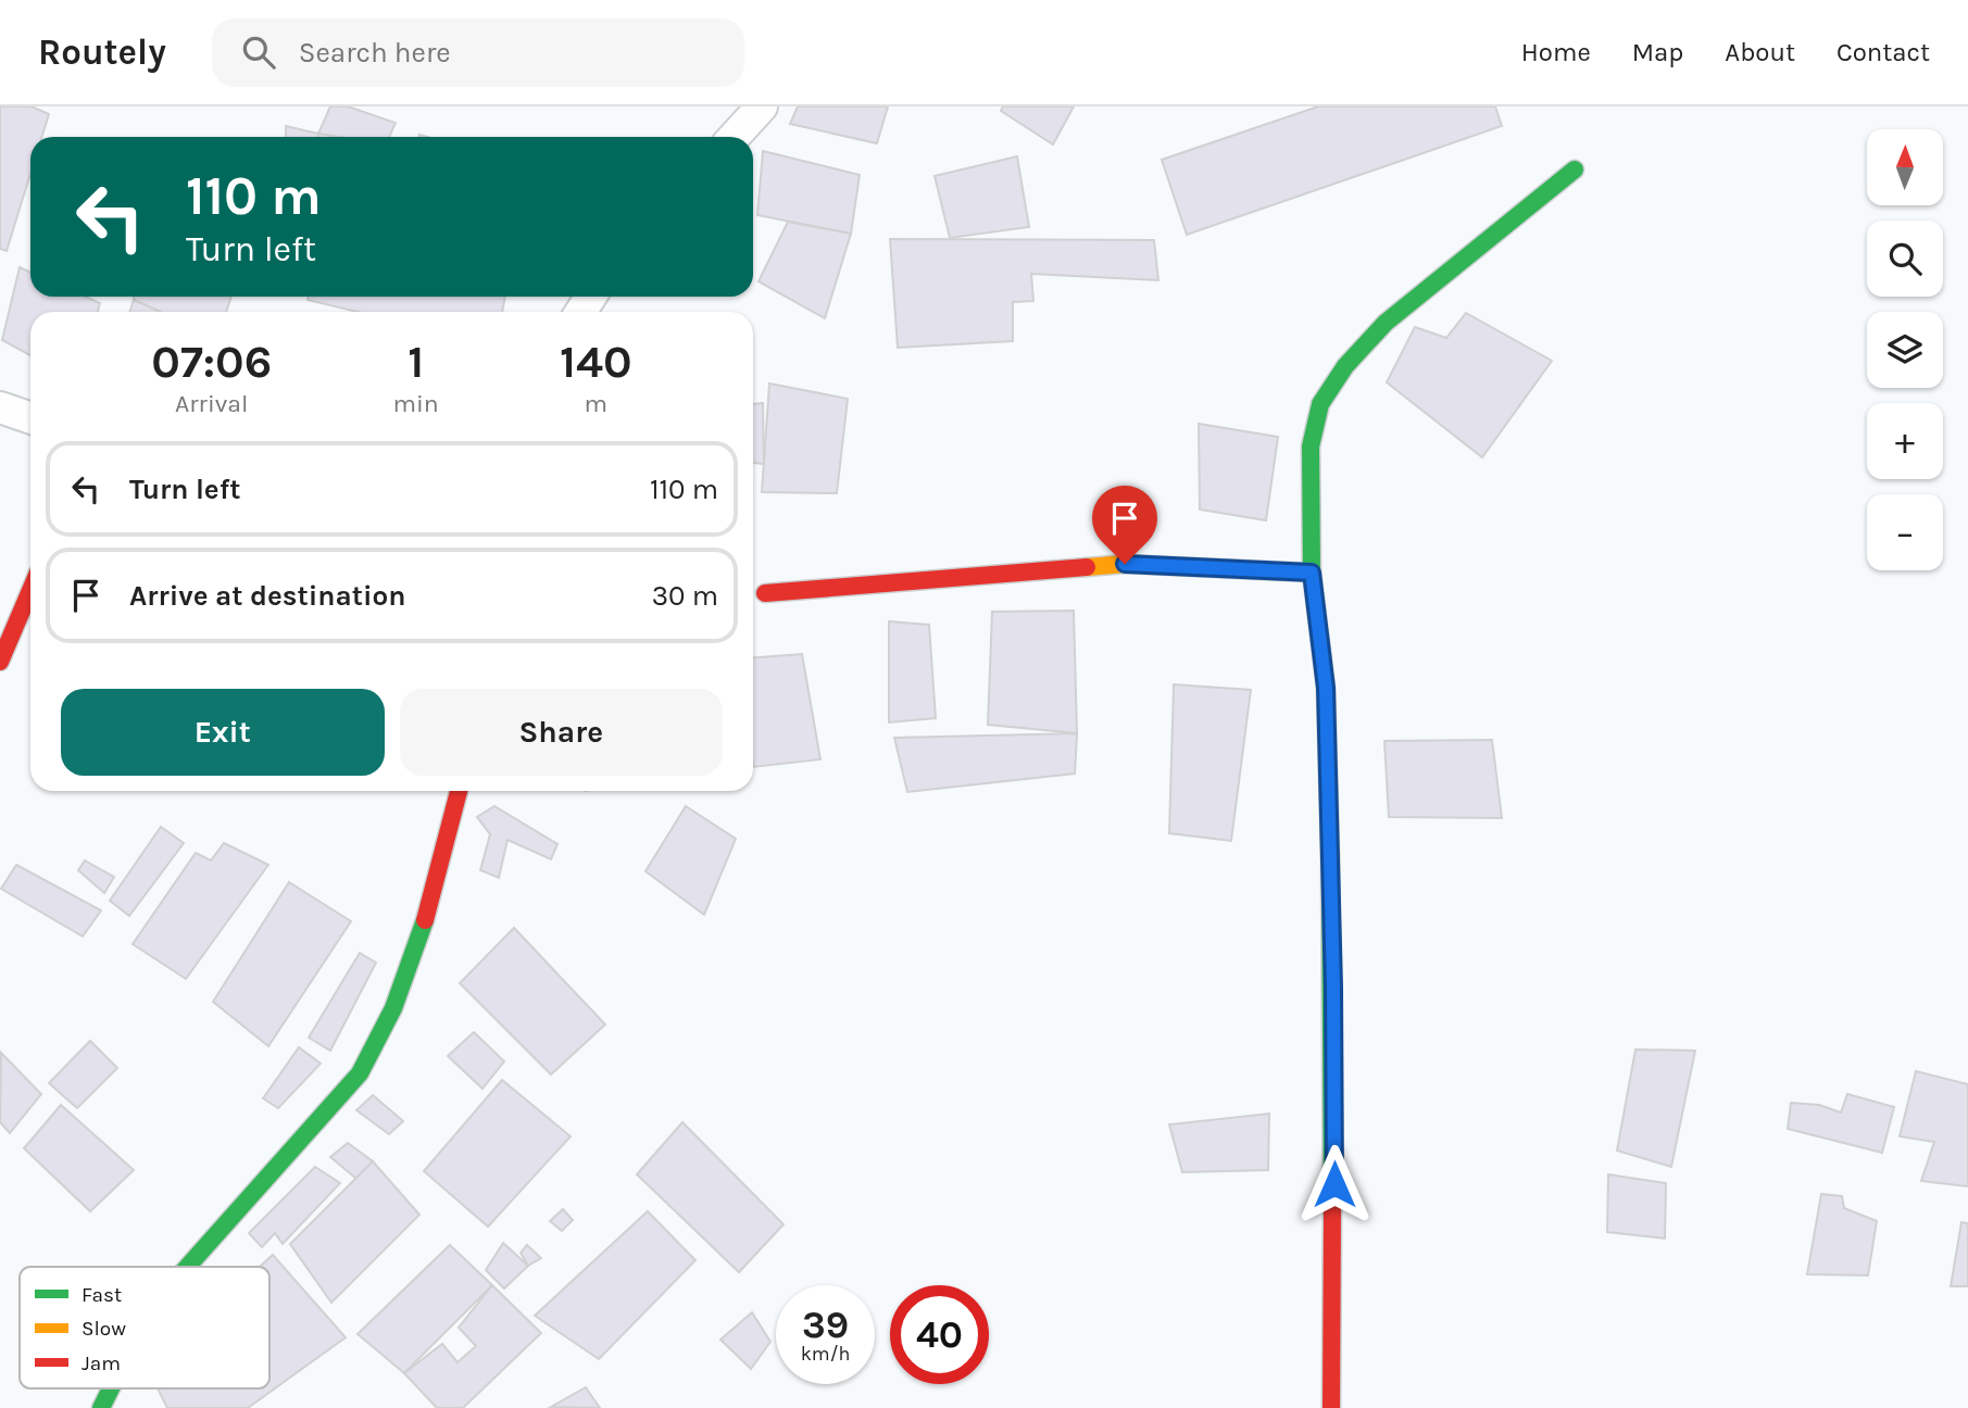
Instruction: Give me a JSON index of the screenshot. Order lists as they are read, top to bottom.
{
  "legend": ["Fast", "Slow", "Jam"],
  "north": "top",
  "page": {
    "header": "Routely",
    "search": "Search here",
    "nav": [
      "Home",
      "Map",
      "About",
      "Contact"
    ],
    "map_buttons": ["+", "−"],
    "turn": ["110 m", "Turn left"],
    "eta": [
      "07:06",
      "Arrival",
      "1",
      "min",
      "140",
      "m"
    ],
    "list": [
      {
        "name": "Turn left",
        "value": "110 m"
      },
      {
        "name": "Arrive at destination",
        "value": "30 m"
      }
    ],
    "buttons": ["Exit", "Share"],
    "speed": "39 km/h",
    "limit": "40"
  }
}
